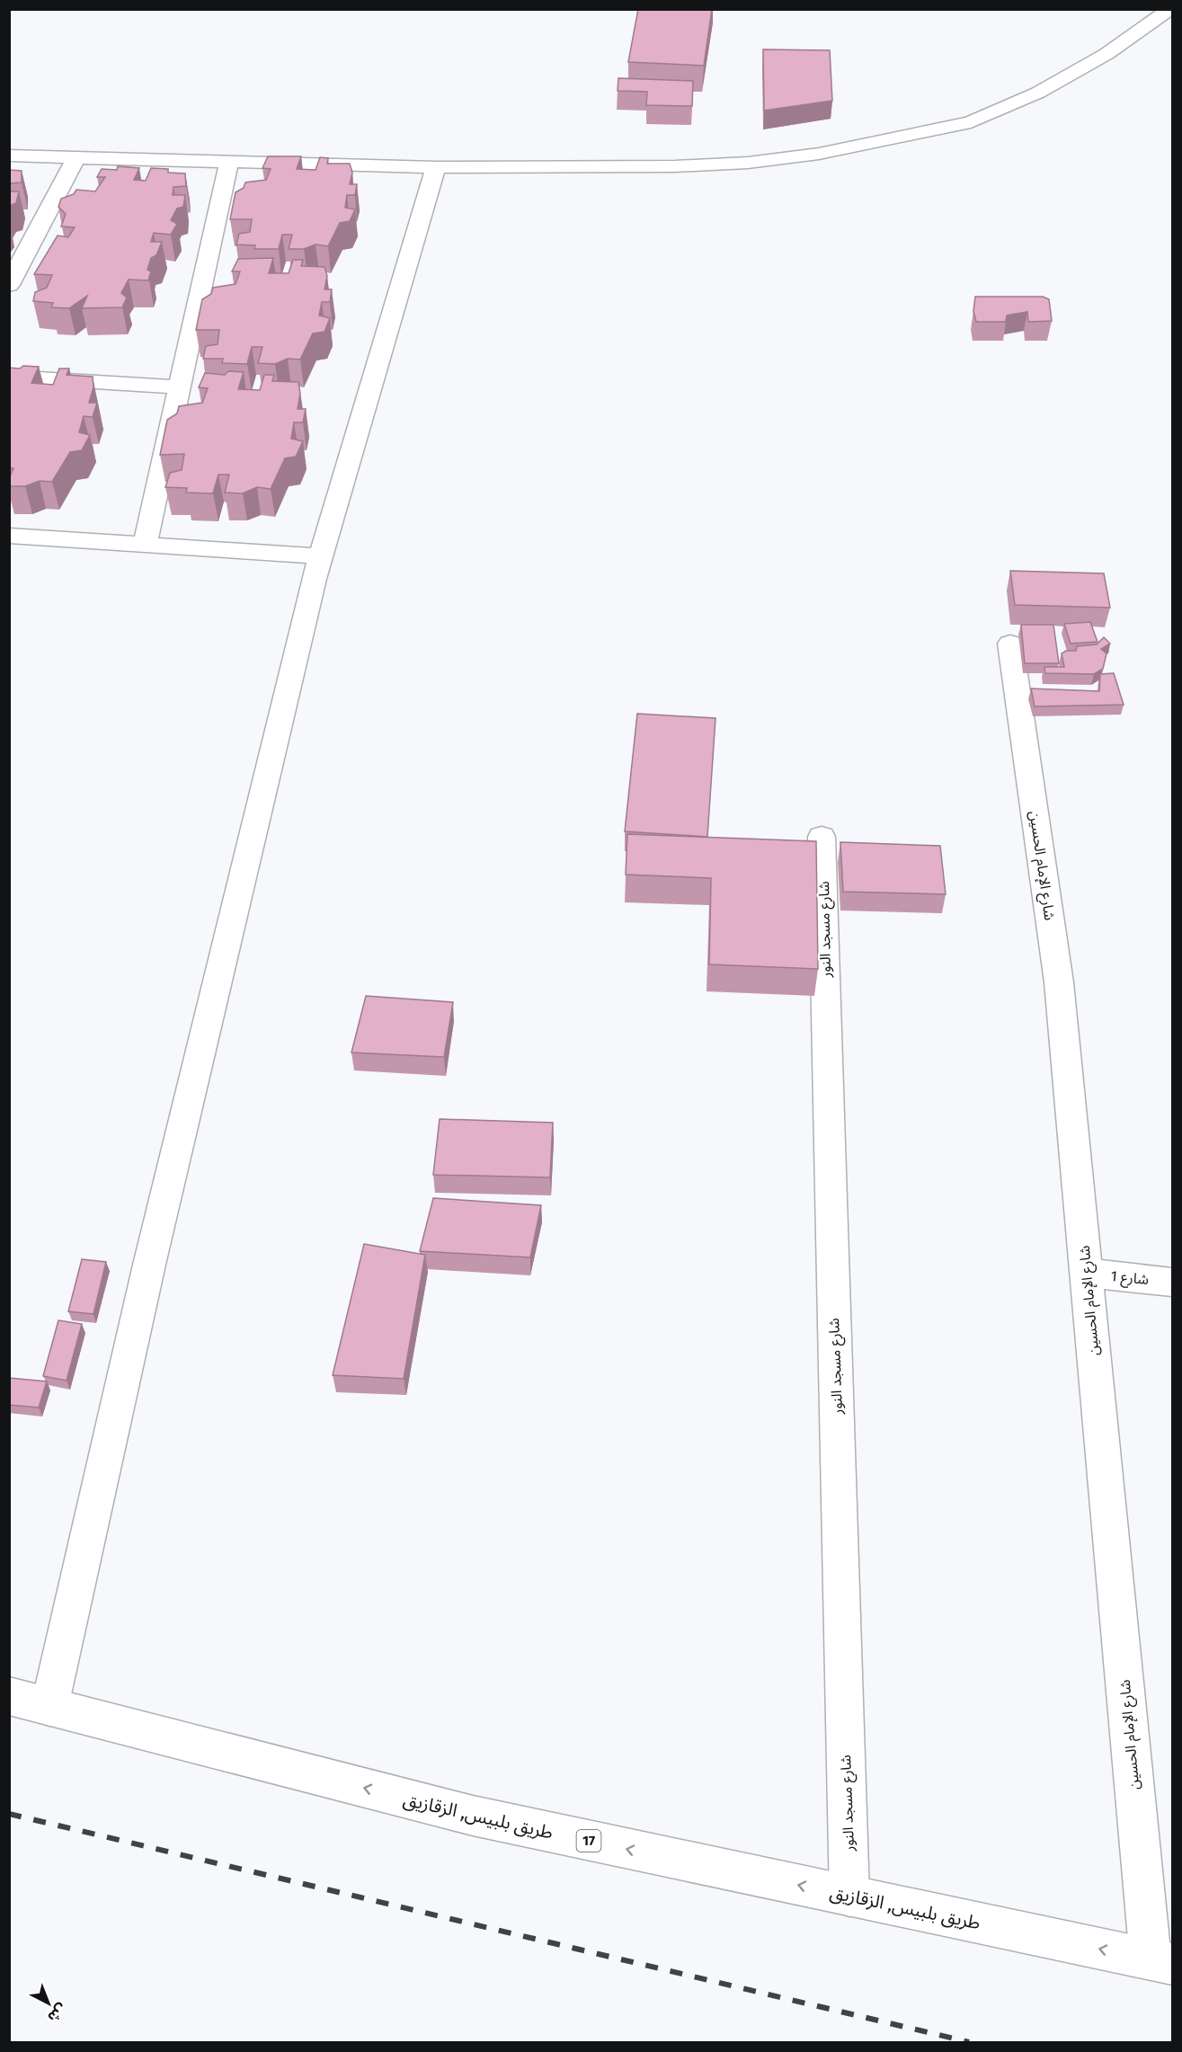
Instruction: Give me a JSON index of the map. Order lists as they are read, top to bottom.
{
  "streets": {
    "main road": [
      "شارع الإمام الحسين",
      "شارع مسجد النور",
      "شارع 1",
      "طريق بلبيس, الزقازيق",
      "17"
    ]
  },
  "crossings": [
    ["شارع الإمام الحسين", "شارع 1"],
    ["شارع الإمام الحسين", "طريق بلبيس, الزقازيق"],
    ["شارع مسجد النور", "طريق بلبيس, الزقازيق"]
  ],
  "one_way": ["طريق بلبيس, الزقازيق"],
  "north": "bottom right"
}
